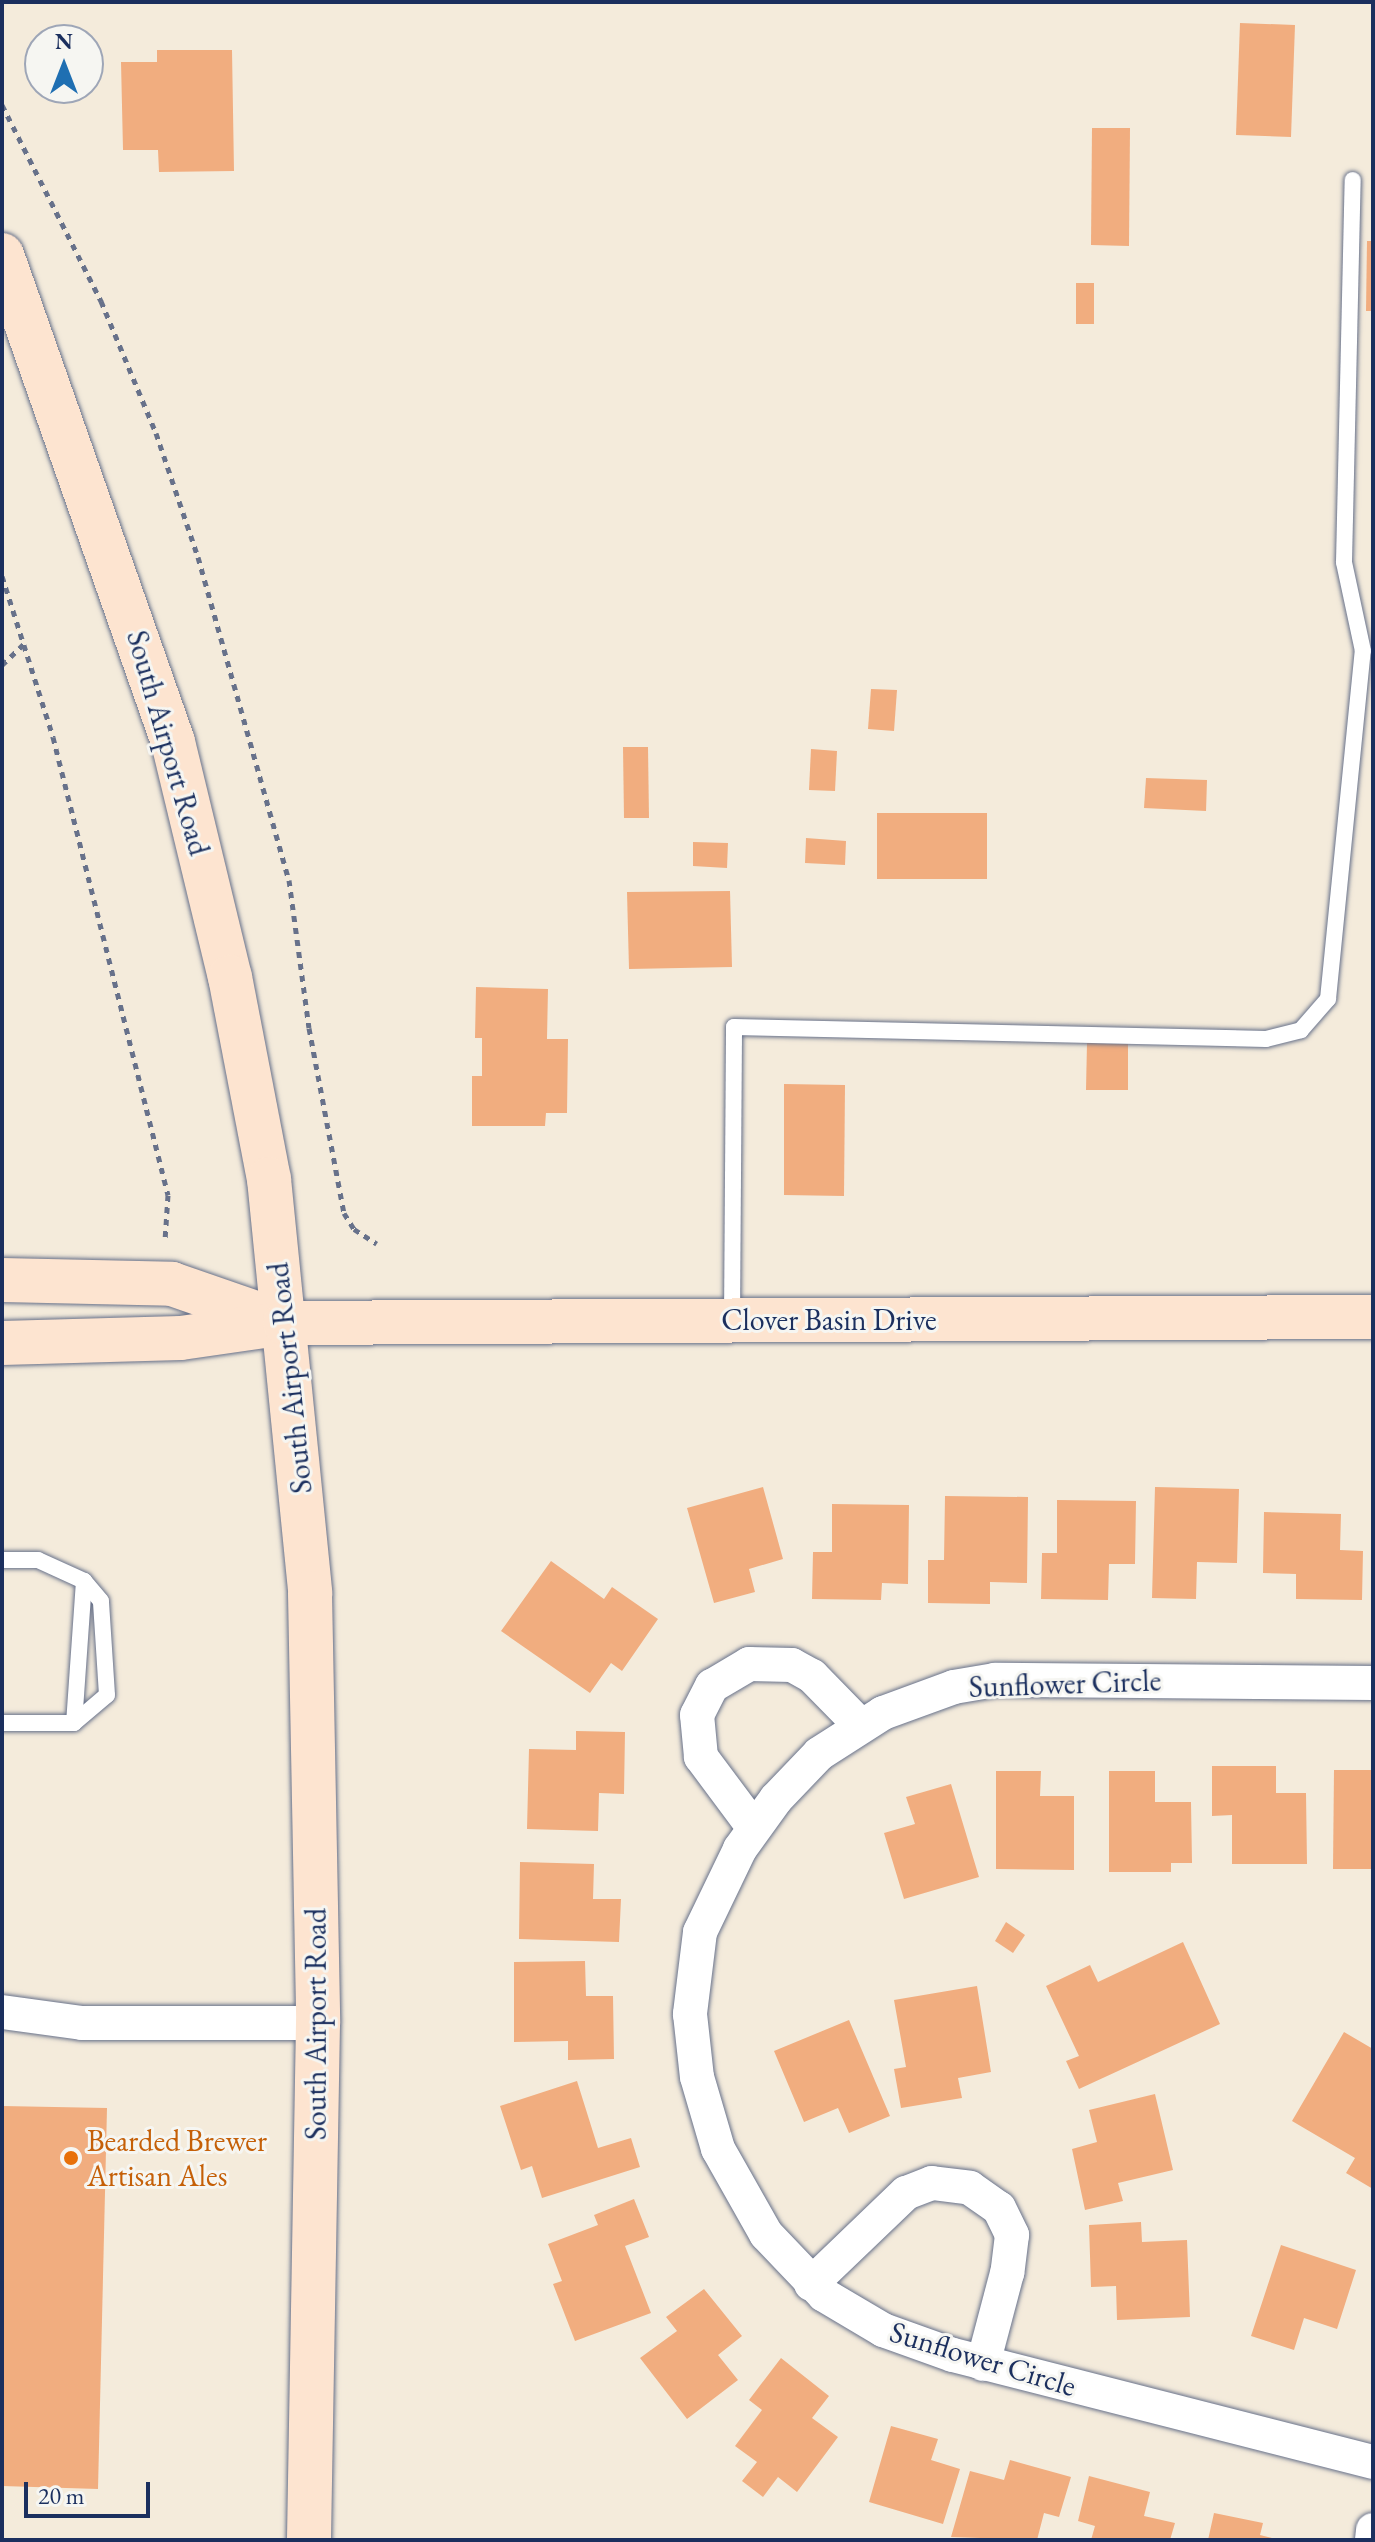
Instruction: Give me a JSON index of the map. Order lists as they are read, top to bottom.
{
  "streets": {
    "main road": ["South Airport Road", "Clover Basin Drive"],
    "street": ["Sunflower Circle"]
  },
  "crossings": [
    ["South Airport Road", "Clover Basin Drive"]
  ],
  "places": ["Bearded Brewer Artisan Ales"],
  "scale_bar": "20 m",
  "north": "top"
}
